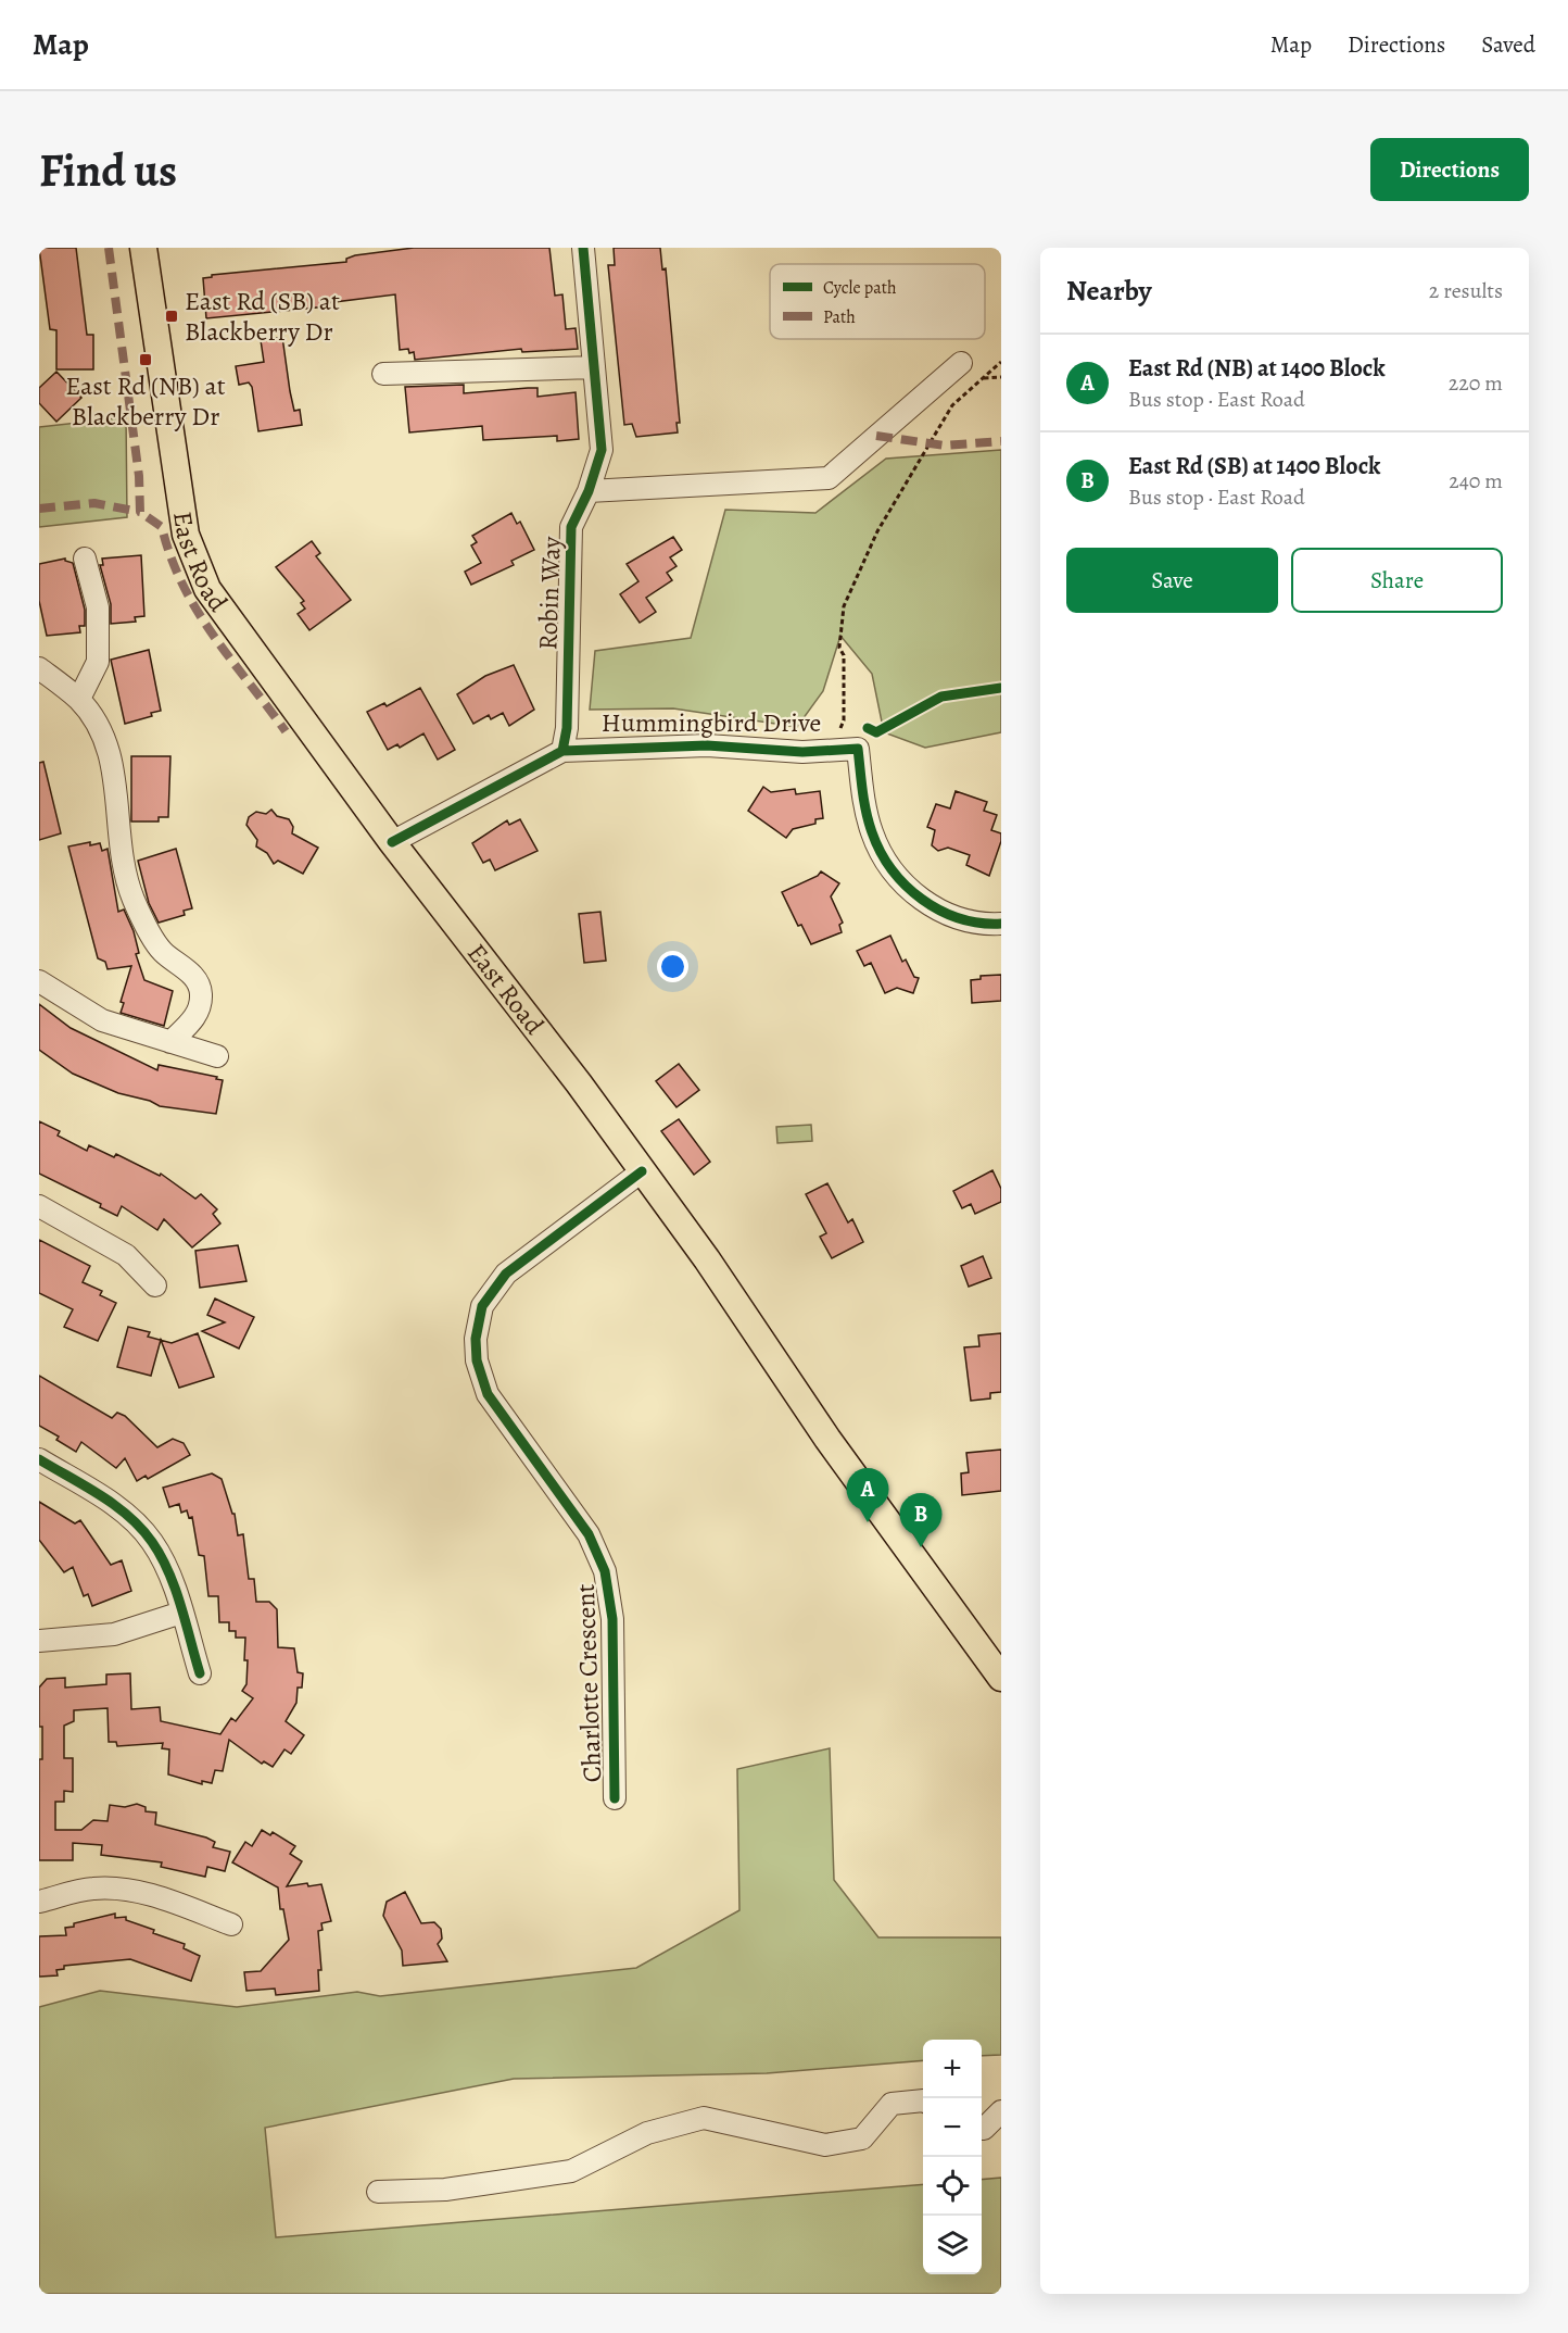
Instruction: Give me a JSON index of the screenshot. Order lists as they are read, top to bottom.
{
  "streets": {
    "main road": ["East Road"],
    "street": ["Robin Way", "Hummingbird Drive", "Charlotte Crescent"]
  },
  "crossings": [
    ["East Road", "Hummingbird Drive"],
    ["East Road", "Charlotte Crescent"],
    ["Robin Way", "Hummingbird Drive"]
  ],
  "places": {
    "transit": ["East Rd (SB) at Blackberry Dr", "East Rd (NB) at Blackberry Dr"]
  },
  "legend": ["Cycle path", "Path"],
  "page": {
    "header": "Map",
    "nav": ["Map", "Directions", "Saved"],
    "buttons": [
      "Directions",
      ["Save", "Share"]
    ],
    "title": "Find us",
    "heading": ["Nearby", "2 results"],
    "list": [
      {
        "mark": "A",
        "name": "East Rd (NB) at 1400 Block",
        "note": "Bus stop · East Road",
        "value": "220 m"
      },
      {
        "mark": "B",
        "name": "East Rd (SB) at 1400 Block",
        "note": "Bus stop · East Road",
        "value": "240 m"
      }
    ],
    "pins": ["A", "B"],
    "map_buttons": ["+", "−"]
  }
}
